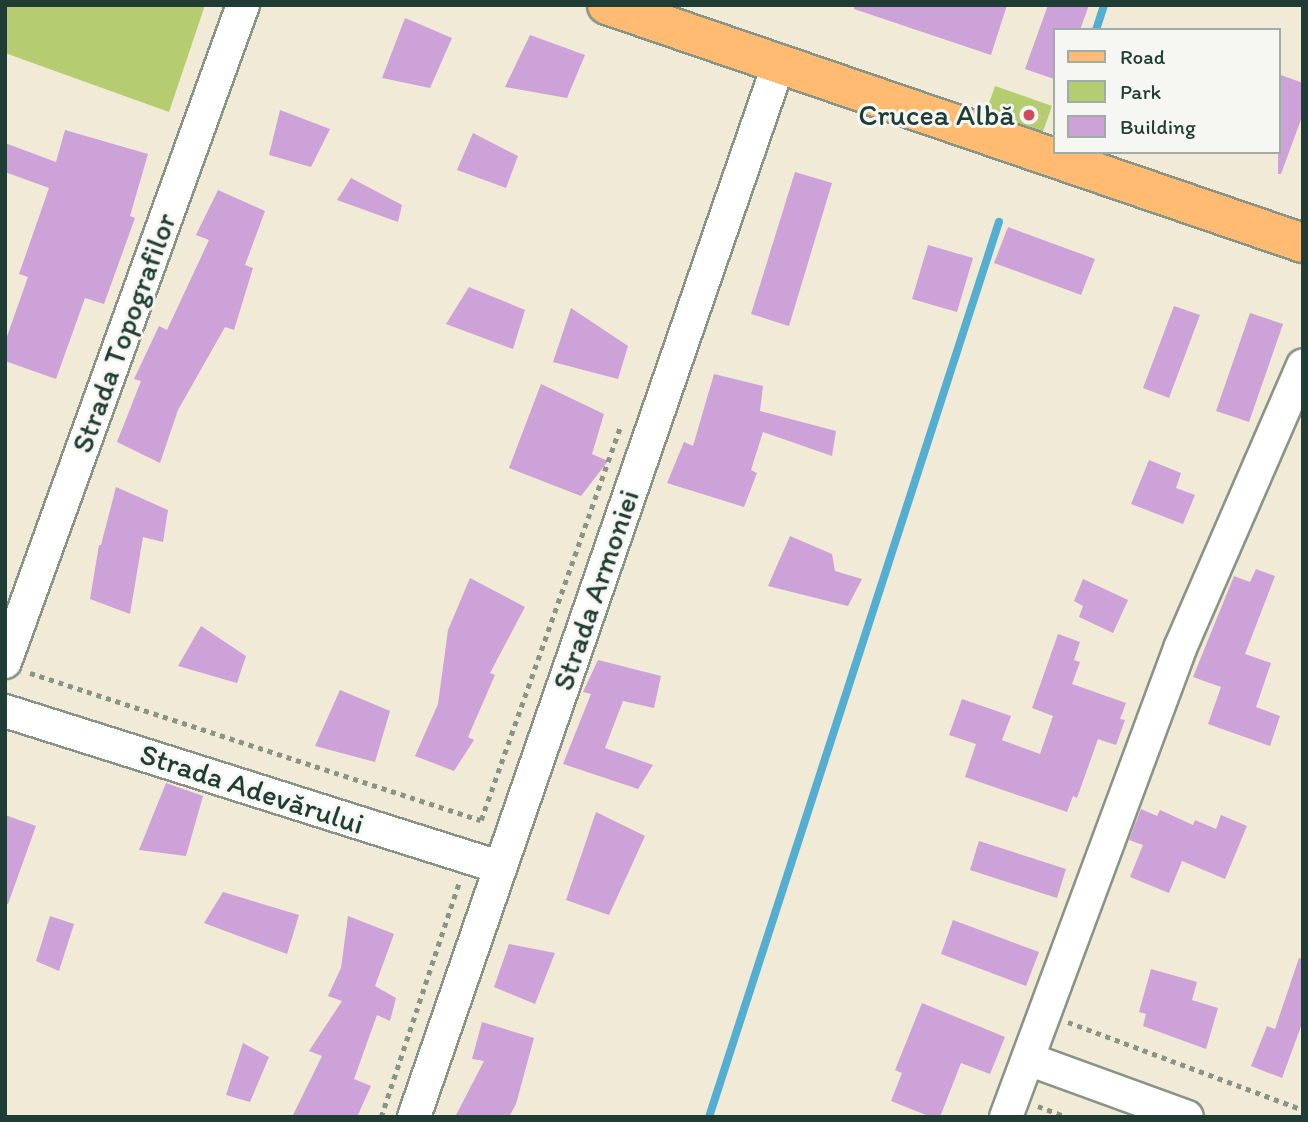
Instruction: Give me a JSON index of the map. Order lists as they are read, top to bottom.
{
  "streets": {
    "street": ["Strada Topografilor", "Strada Armoniei", "Strada Adevărului"]
  },
  "crossings": [
    ["Strada Armoniei", "Strada Adevărului"]
  ],
  "places": ["Crucea Albă"],
  "legend": ["Road", "Park", "Building"]
}
